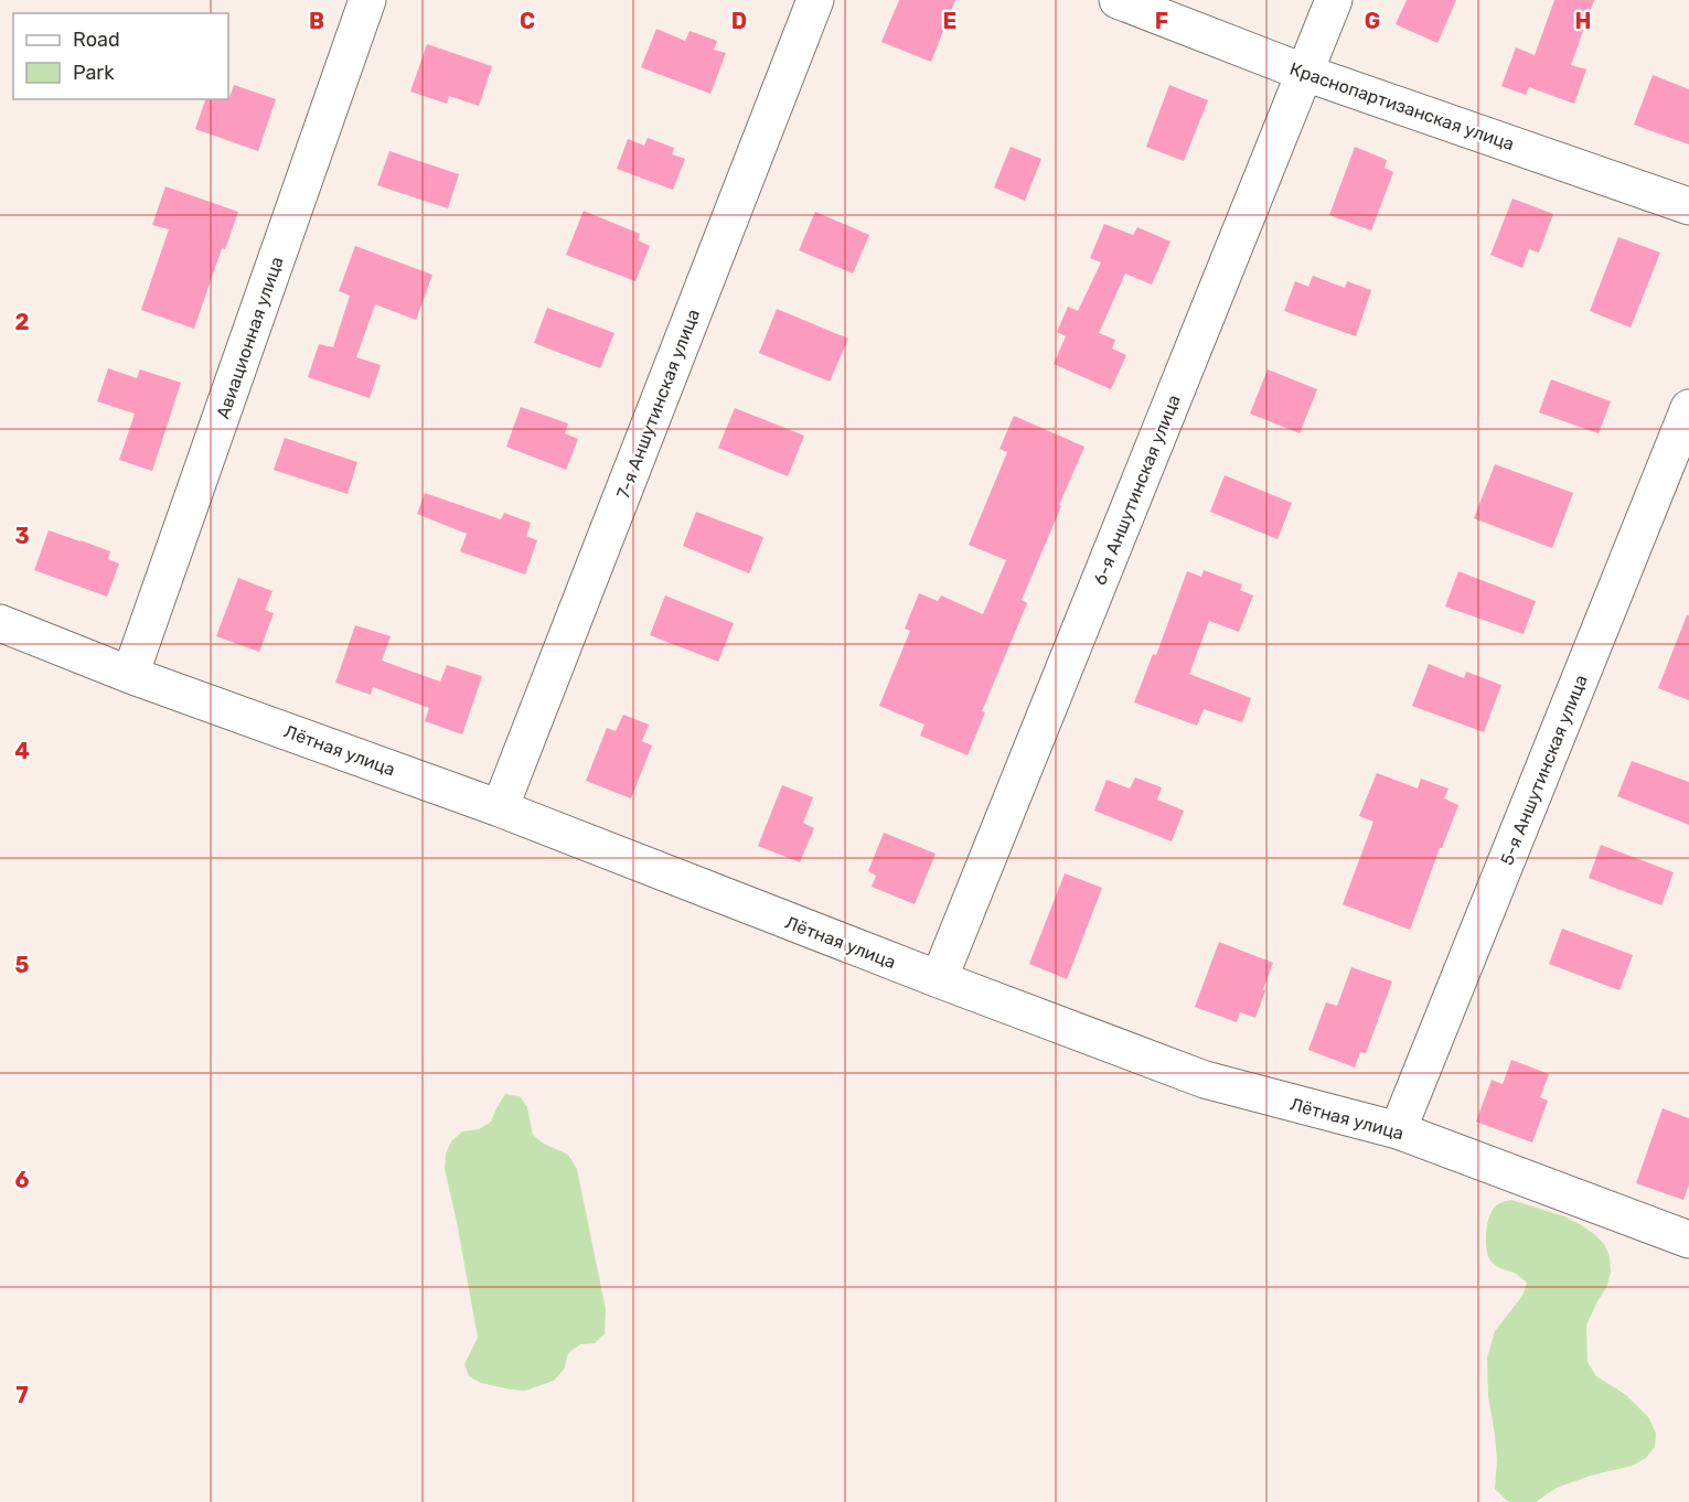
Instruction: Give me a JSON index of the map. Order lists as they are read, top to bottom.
{
  "streets": {
    "street": [
      "Краснопартизанская улица",
      "Авиационная улица",
      "7-я Аншутинская улица",
      "6-я Аншутинская улица",
      "Лётная улица",
      "5-я Аншутинская улица"
    ]
  },
  "crossings": [
    ["Краснопартизанская улица", "6-я Аншутинская улица"],
    ["Авиационная улица", "Лётная улица"],
    ["7-я Аншутинская улица", "Лётная улица"],
    ["6-я Аншутинская улица", "Лётная улица"],
    ["Лётная улица", "5-я Аншутинская улица"]
  ],
  "legend": ["Road", "Park"],
  "grid": {
    "columns": [
      "B",
      "C",
      "D",
      "E",
      "F",
      "G",
      "H"
    ],
    "rows": [
      "2",
      "3",
      "4",
      "5",
      "6",
      "7"
    ]
  }
}
